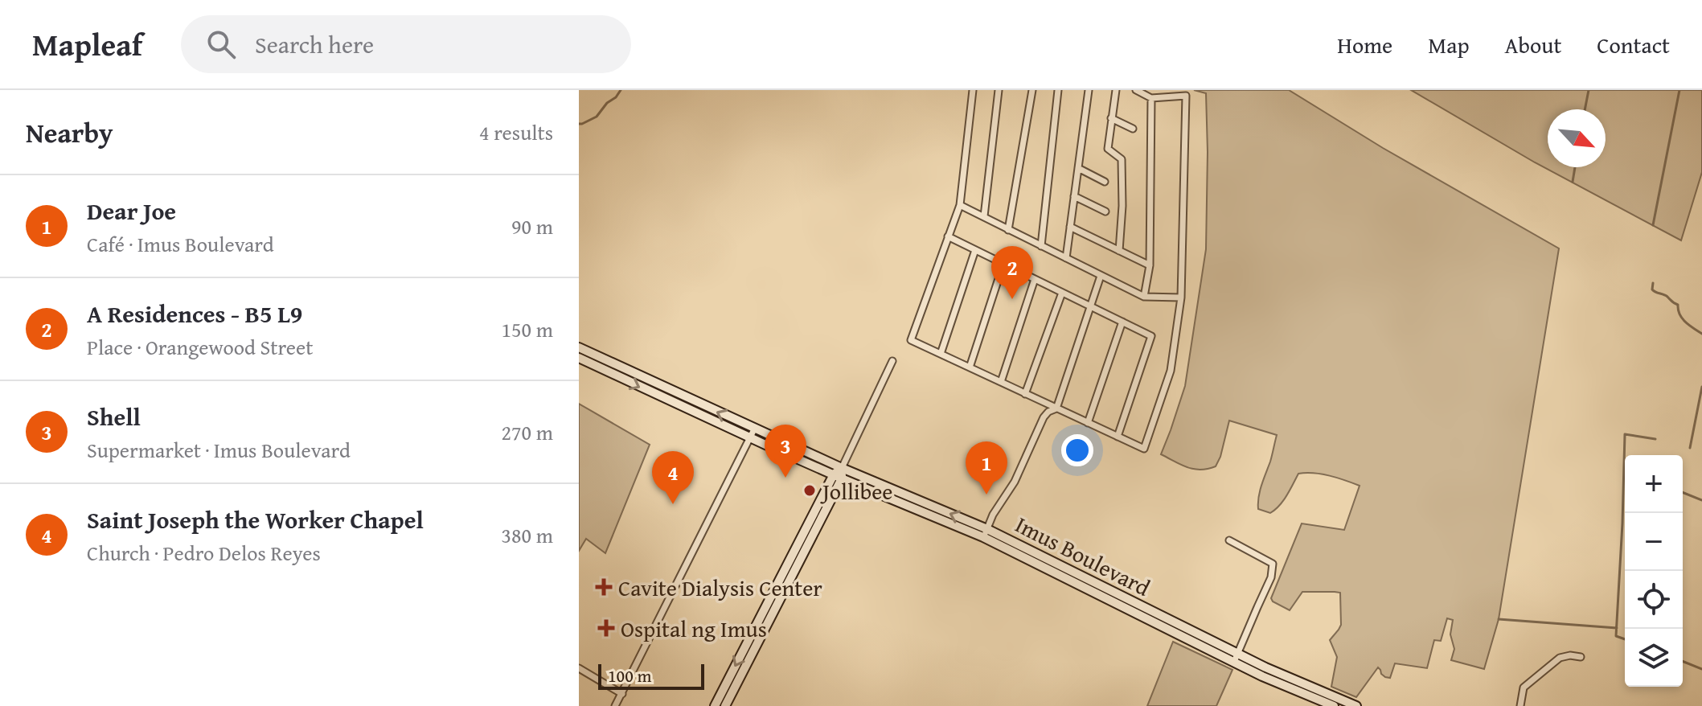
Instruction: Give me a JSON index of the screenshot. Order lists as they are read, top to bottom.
{
  "streets": {
    "main road": ["Imus Boulevard"]
  },
  "places": {
    "other": ["Jollibee"],
    "health": ["Cavite Dialysis Center", "Ospital ng Imus"]
  },
  "scale_bar": "100 m",
  "north": "bottom right",
  "page": {
    "header": "Mapleaf",
    "search": "Search here",
    "nav": [
      "Home",
      "Map",
      "About",
      "Contact"
    ],
    "heading": ["Nearby", "4 results"],
    "list": [
      {
        "mark": "1",
        "name": "Dear Joe",
        "note": "Café · Imus Boulevard",
        "value": "90 m"
      },
      {
        "mark": "2",
        "name": "A Residences - B5 L9",
        "note": "Place · Orangewood Street",
        "value": "150 m"
      },
      {
        "mark": "3",
        "name": "Shell",
        "note": "Supermarket · Imus Boulevard",
        "value": "270 m"
      },
      {
        "mark": "4",
        "name": "Saint Joseph the Worker Chapel",
        "note": "Church · Pedro Delos Reyes",
        "value": "380 m"
      }
    ],
    "pins": [
      "2",
      "3",
      "1",
      "4"
    ],
    "map_buttons": ["+", "−"],
    "scale": "100 m"
  }
}
